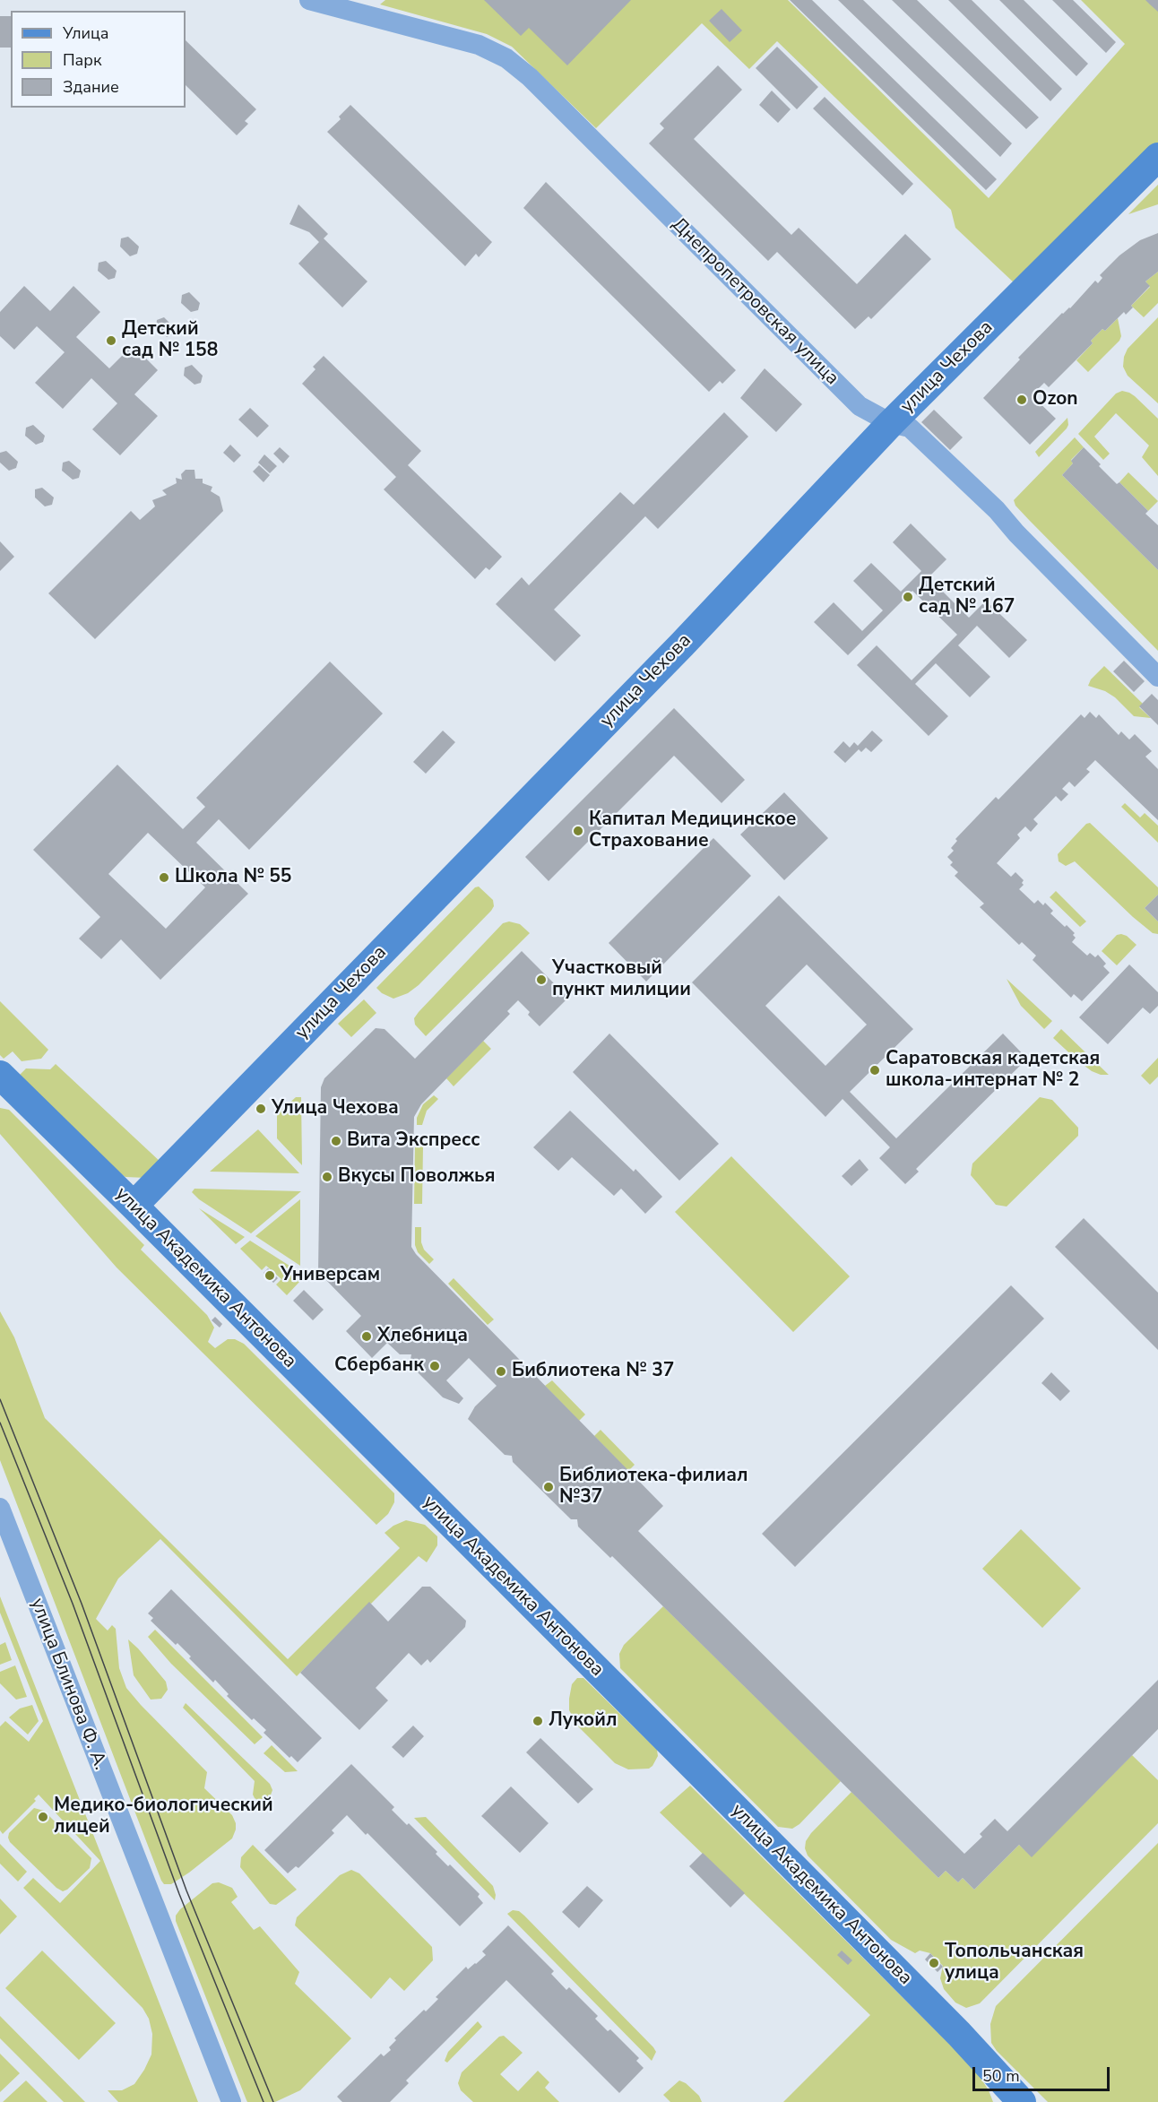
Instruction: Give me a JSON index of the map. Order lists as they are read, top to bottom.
{
  "streets": {
    "street": [
      "Днепропетровская улица",
      "улица Чехова",
      "улица Академика Антонова",
      "улица Блинова Ф. А."
    ]
  },
  "crossings": [
    ["Днепропетровская улица", "улица Чехова"],
    ["улица Чехова", "улица Академика Антонова"]
  ],
  "places": [
    "Детский сад № 158",
    "Ozon",
    "Детский сад № 167",
    "Капитал Медицинское Страхование",
    "Школа № 55",
    "Участковый пункт милиции",
    "Саратовская кадетская школа-интернат № 2",
    "Улица Чехова",
    "Вита Экспресс",
    "Вкусы Поволжья",
    "Универсам",
    "Хлебница",
    "Сбербанк",
    "Библиотека № 37",
    "Библиотека-филиал №37",
    "Лукойл",
    "Медико-биологический лицей",
    "Топольчанская улица"
  ],
  "legend": ["Улица", "Парк", "Здание"],
  "scale_bar": "50 m"
}
